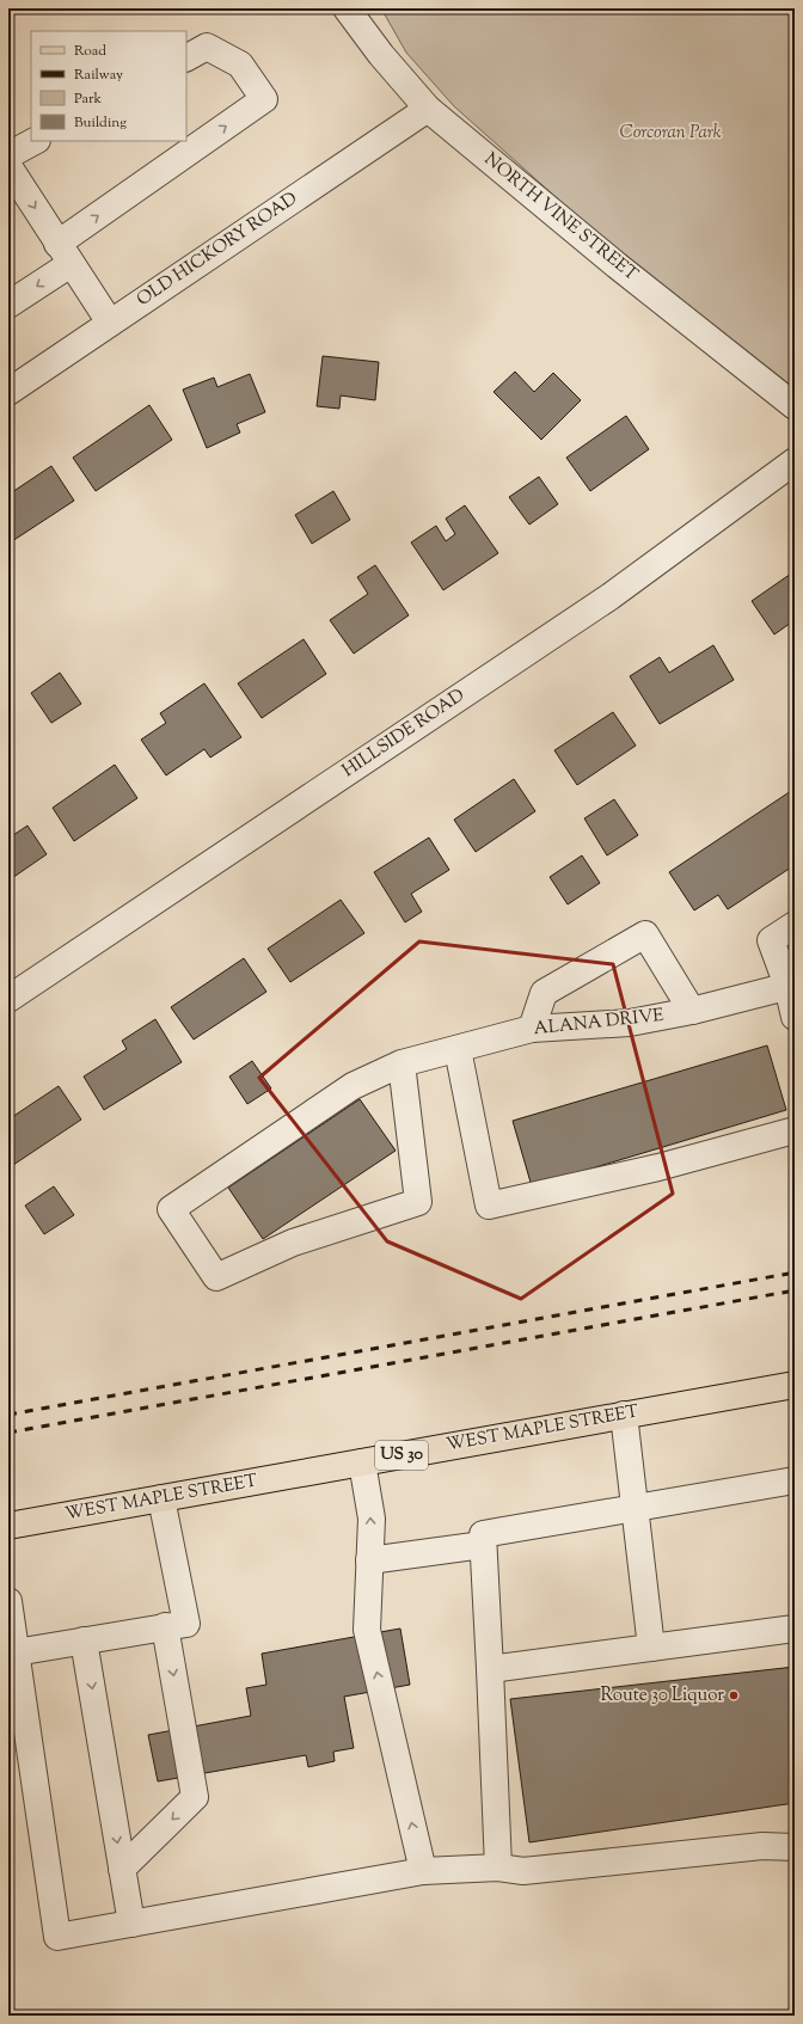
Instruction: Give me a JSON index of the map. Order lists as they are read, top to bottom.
{
  "streets": {
    "main road": ["WEST MAPLE STREET", "US 30"],
    "street": [
      "NORTH VINE STREET",
      "OLD HICKORY ROAD",
      "HILLSIDE ROAD",
      "ALANA DRIVE"
    ]
  },
  "crossings": [
    ["NORTH VINE STREET", "OLD HICKORY ROAD"]
  ],
  "parks": ["Corcoran Park"],
  "places": ["Route 30 Liquor"],
  "legend": [
    "Road",
    "Railway",
    "Park",
    "Building"
  ]
}
